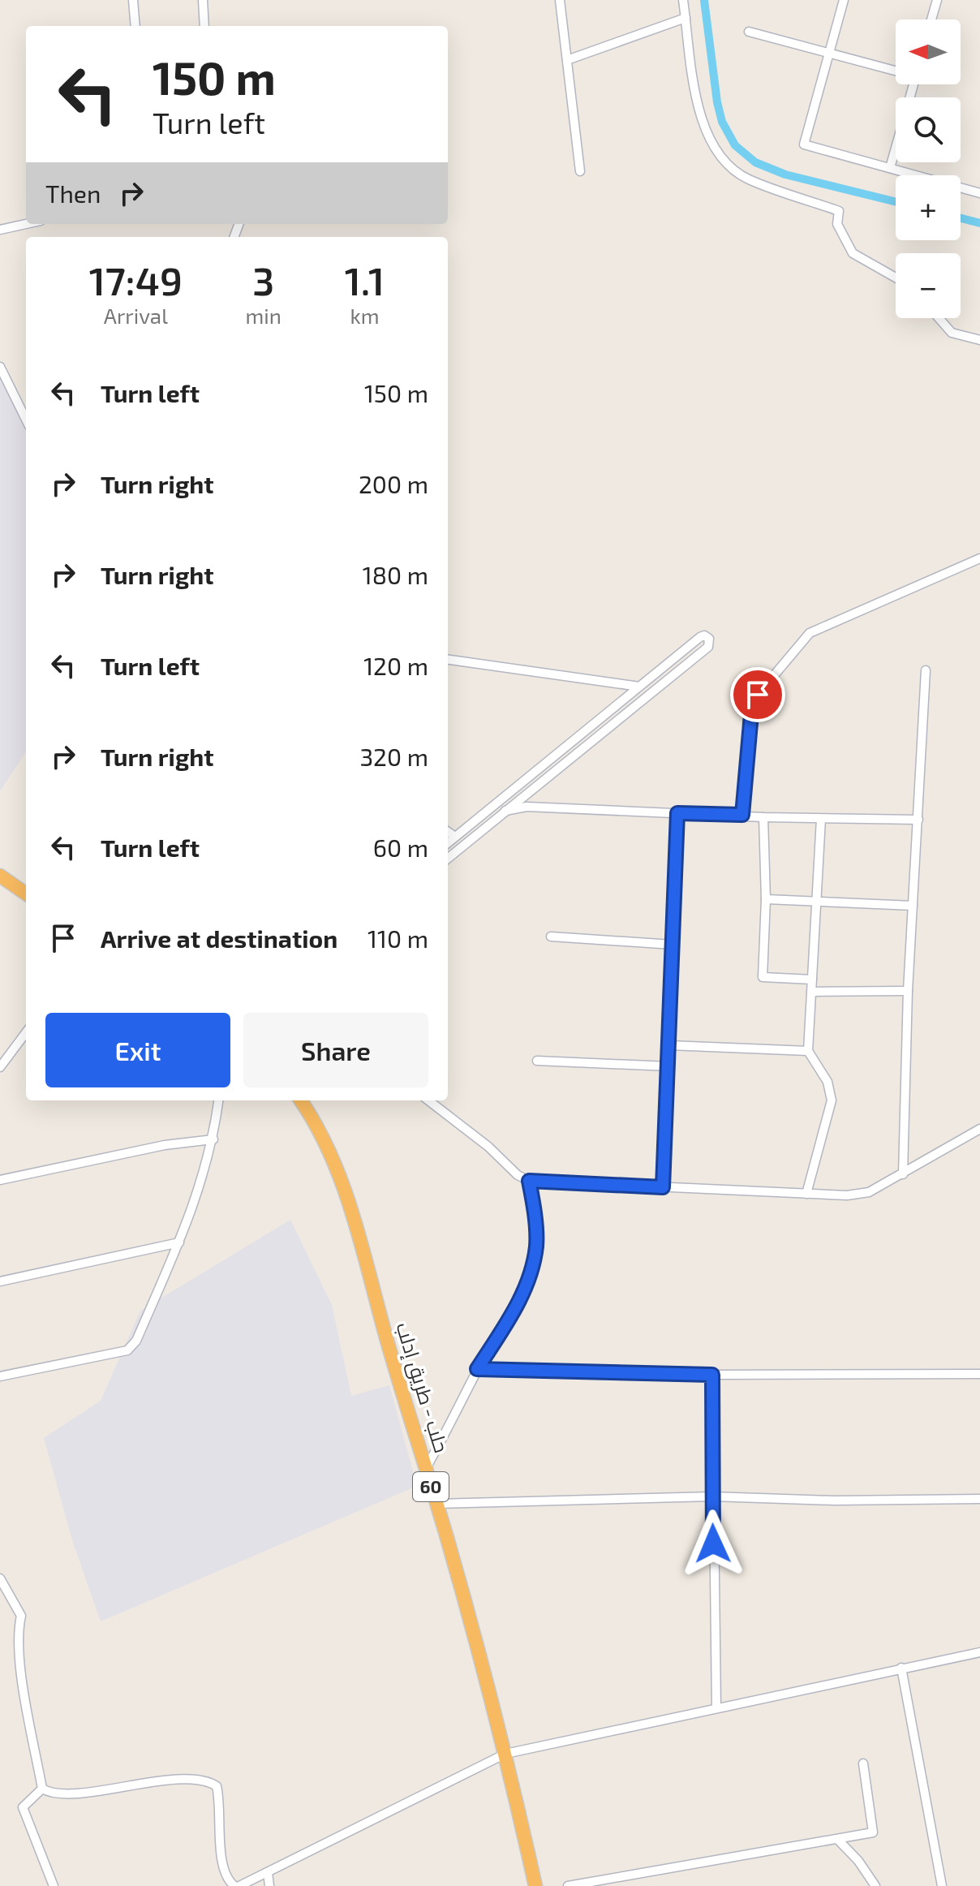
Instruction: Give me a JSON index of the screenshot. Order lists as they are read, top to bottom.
{
  "streets": {
    "highway": ["حلب - طريق إدلب", "60"]
  },
  "north": "left",
  "page": {
    "map_buttons": ["+", "−"],
    "turn": ["150 m", "Turn left"],
    "then": "Then",
    "eta": [
      "17:49",
      "Arrival",
      "3",
      "min",
      "1.1",
      "km"
    ],
    "list": [
      {
        "name": "Turn left",
        "value": "150 m"
      },
      {
        "name": "Turn right",
        "value": "200 m"
      },
      {
        "name": "Turn right",
        "value": "180 m"
      },
      {
        "name": "Turn left",
        "value": "120 m"
      },
      {
        "name": "Turn right",
        "value": "320 m"
      },
      {
        "name": "Turn left",
        "value": "60 m"
      },
      {
        "name": "Arrive at destination",
        "value": "110 m"
      }
    ],
    "buttons": ["Exit", "Share"]
  }
}
